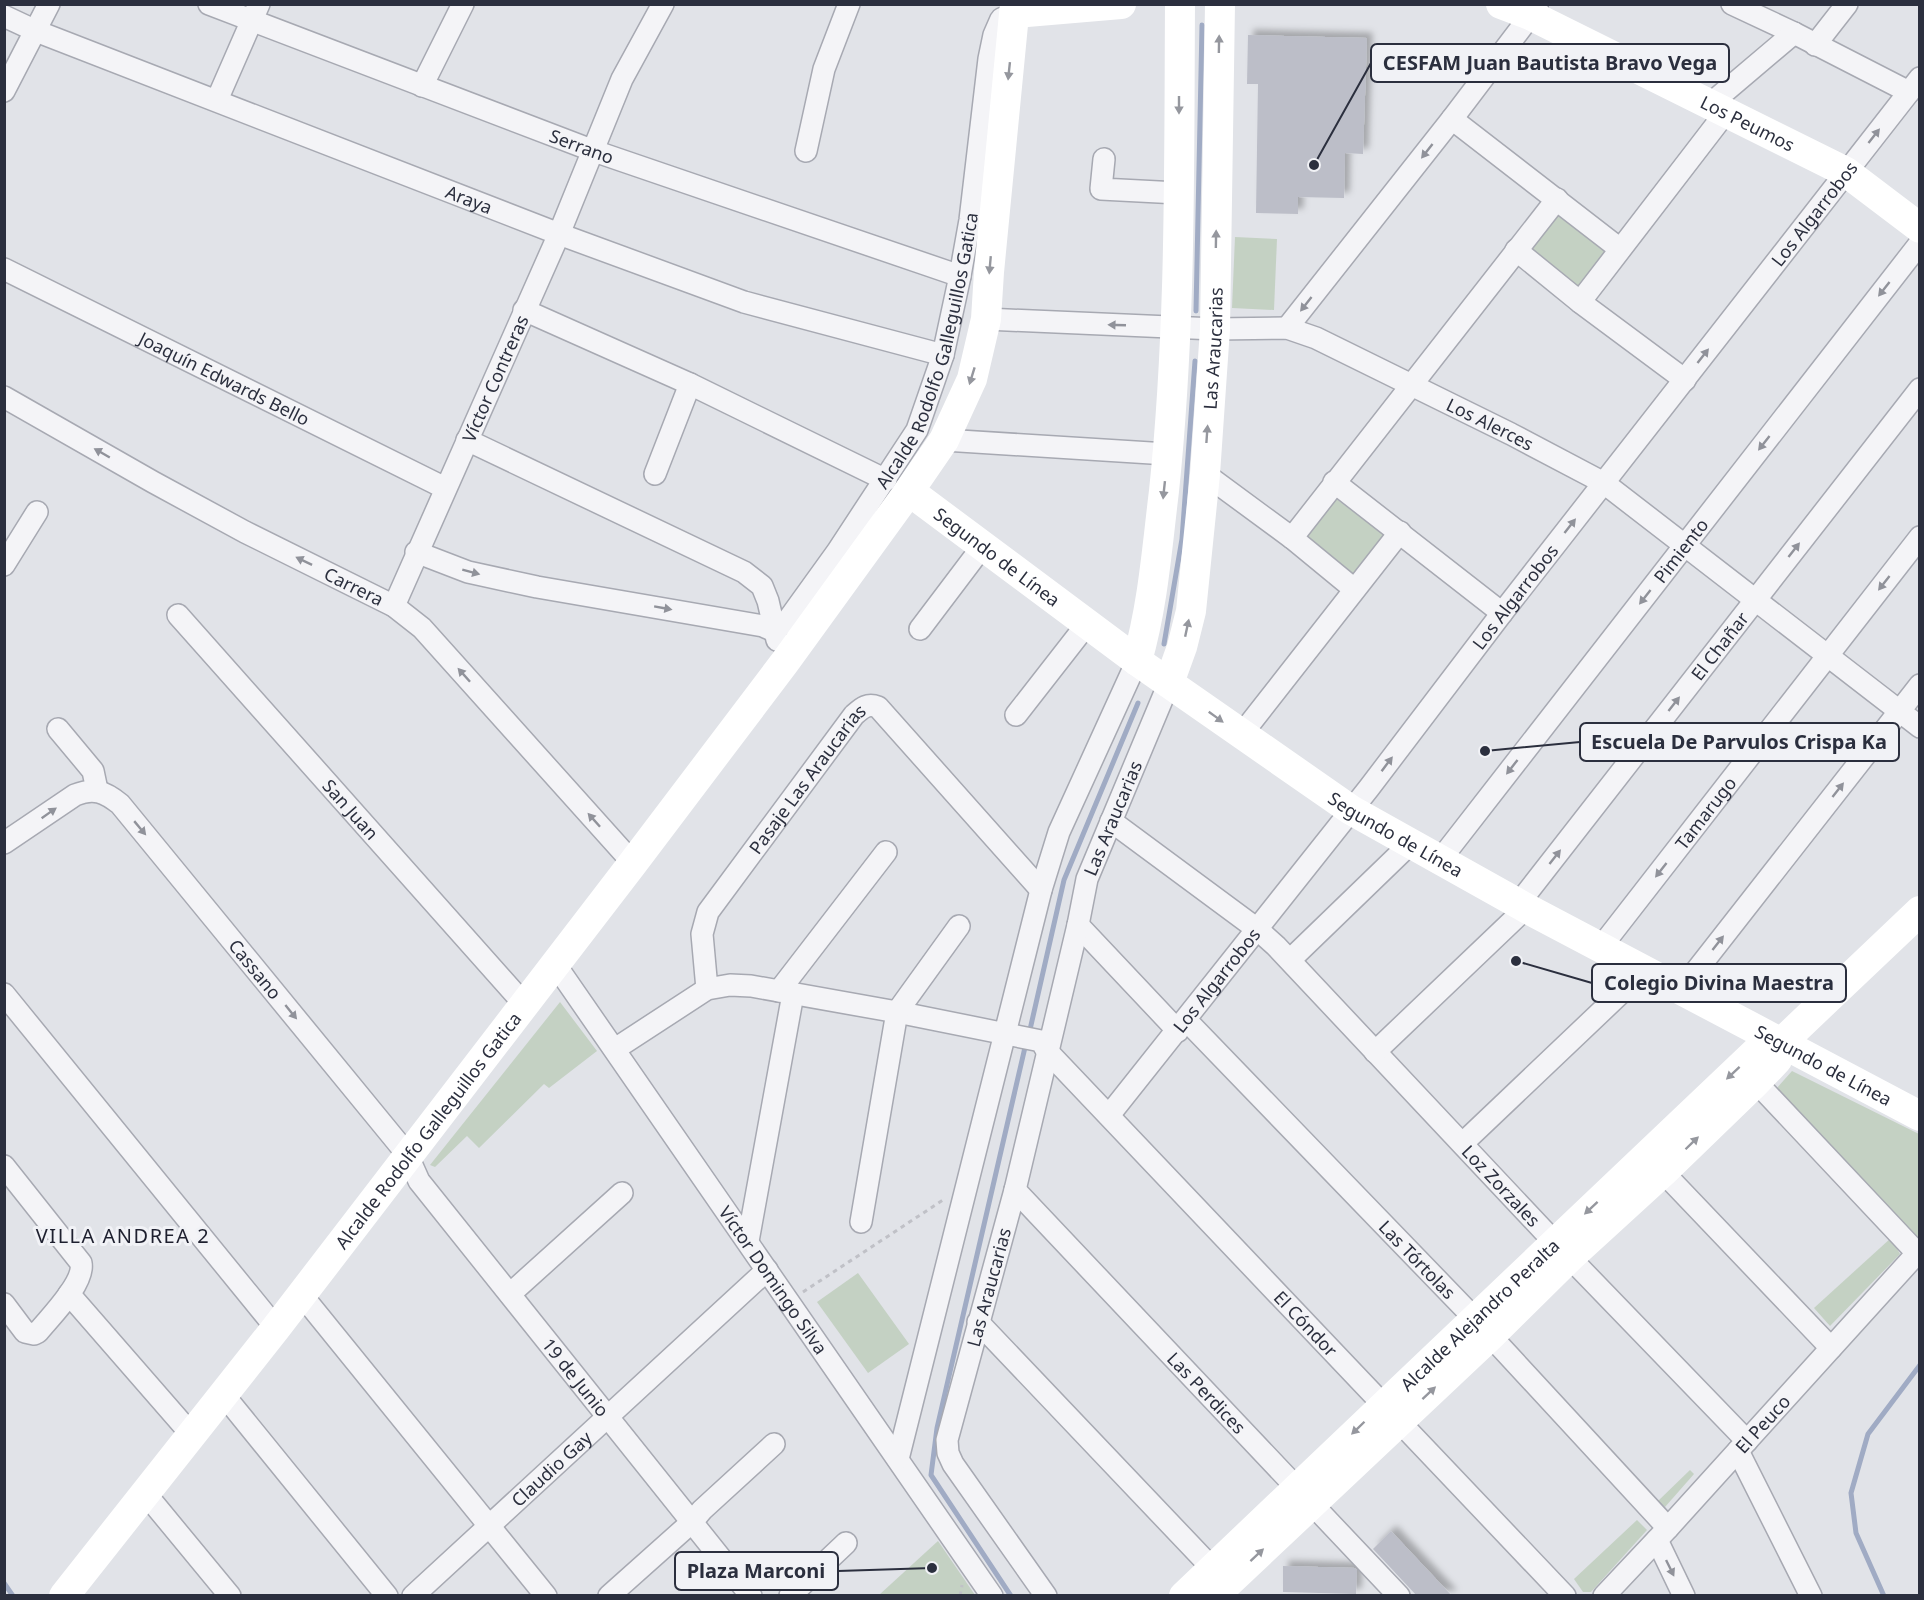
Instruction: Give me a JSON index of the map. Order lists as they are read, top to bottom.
{
  "streets": {
    "street": [
      "Los Peumos",
      "Serrano",
      "Araya",
      "Los Algarrobos",
      "Las Araucarias",
      "Alcalde Rodolfo Galleguillos Gatica",
      "Joaquín Edwards Bello",
      "Víctor Contreras",
      "Los Alerces",
      "Pimiento",
      "Segundo de Línea",
      "Carrera",
      "El Chañar",
      "Pasaje Las Araucarias",
      "San Juan",
      "Tamarugo",
      "Cassano",
      "Loz Zorzales",
      "Las Tórtolas",
      "Víctor Domingo Silva",
      "Alcalde Alejandro Peralta",
      "El Cóndor",
      "19 de Junio",
      "Las Perdices",
      "El Peuco",
      "Claudio Gay"
    ]
  },
  "crossings": [
    ["Los Peumos", "Los Algarrobos"],
    ["Serrano", "Alcalde Rodolfo Galleguillos Gatica"],
    ["Serrano", "Víctor Contreras"],
    ["Araya", "Alcalde Rodolfo Galleguillos Gatica"],
    ["Araya", "Víctor Contreras"],
    ["Los Algarrobos", "Los Alerces"],
    ["Los Algarrobos", "Segundo de Línea"],
    ["Los Algarrobos", "Loz Zorzales"],
    ["Los Algarrobos", "Las Tórtolas"],
    ["Los Algarrobos", "El Cóndor"],
    ["Las Araucarias", "Los Alerces"],
    ["Las Araucarias", "Segundo de Línea"],
    ["Las Araucarias", "Pasaje Las Araucarias"],
    ["Las Araucarias", "Loz Zorzales"],
    ["Las Araucarias", "Las Tórtolas"],
    ["Las Araucarias", "Víctor Domingo Silva"],
    ["Las Araucarias", "El Cóndor"],
    ["Las Araucarias", "Las Perdices"],
    ["Alcalde Rodolfo Galleguillos Gatica", "Los Alerces"],
    ["Alcalde Rodolfo Galleguillos Gatica", "Segundo de Línea"],
    ["Alcalde Rodolfo Galleguillos Gatica", "Carrera"],
    ["Alcalde Rodolfo Galleguillos Gatica", "San Juan"],
    ["Alcalde Rodolfo Galleguillos Gatica", "Cassano"],
    ["Alcalde Rodolfo Galleguillos Gatica", "Víctor Domingo Silva"],
    ["Alcalde Rodolfo Galleguillos Gatica", "19 de Junio"],
    ["Joaquín Edwards Bello", "Víctor Contreras"],
    ["Víctor Contreras", "Carrera"],
    ["Los Alerces", "Pimiento"],
    ["Los Alerces", "El Chañar"],
    ["Los Alerces", "Tamarugo"],
    ["Pimiento", "Segundo de Línea"],
    ["Segundo de Línea", "El Chañar"],
    ["Segundo de Línea", "Tamarugo"],
    ["Segundo de Línea", "Alcalde Alejandro Peralta"],
    ["El Chañar", "Loz Zorzales"],
    ["Cassano", "19 de Junio"],
    ["Loz Zorzales", "Alcalde Alejandro Peralta"],
    ["Loz Zorzales", "El Peuco"],
    ["Las Tórtolas", "Alcalde Alejandro Peralta"],
    ["Las Tórtolas", "El Peuco"],
    ["Víctor Domingo Silva", "Claudio Gay"],
    ["Alcalde Alejandro Peralta", "El Cóndor"],
    ["Alcalde Alejandro Peralta", "Las Perdices"],
    ["19 de Junio", "Claudio Gay"]
  ],
  "one_way": ["Pimiento", "Cassano"],
  "districts": ["VILLA ANDREA 2"],
  "places": [
    "CESFAM Juan Bautista Bravo Vega",
    "Escuela De Parvulos Crispa Ka",
    "Colegio Divina Maestra",
    "Plaza Marconi"
  ]
}
